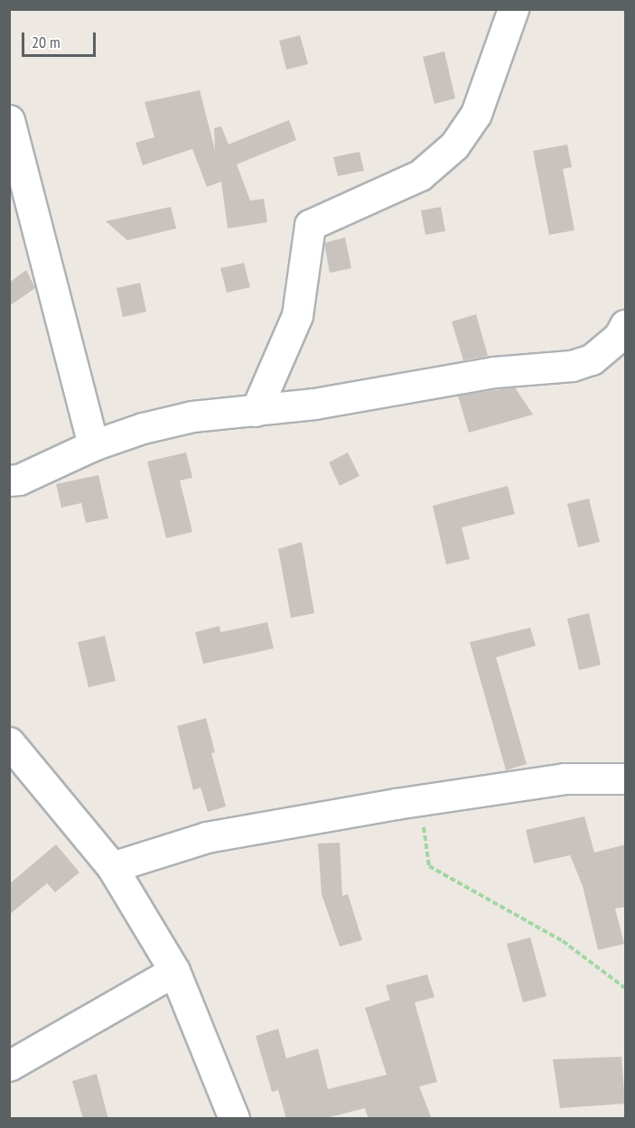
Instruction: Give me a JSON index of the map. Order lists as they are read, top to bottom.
{
  "scale_bar": "20 m"
}
